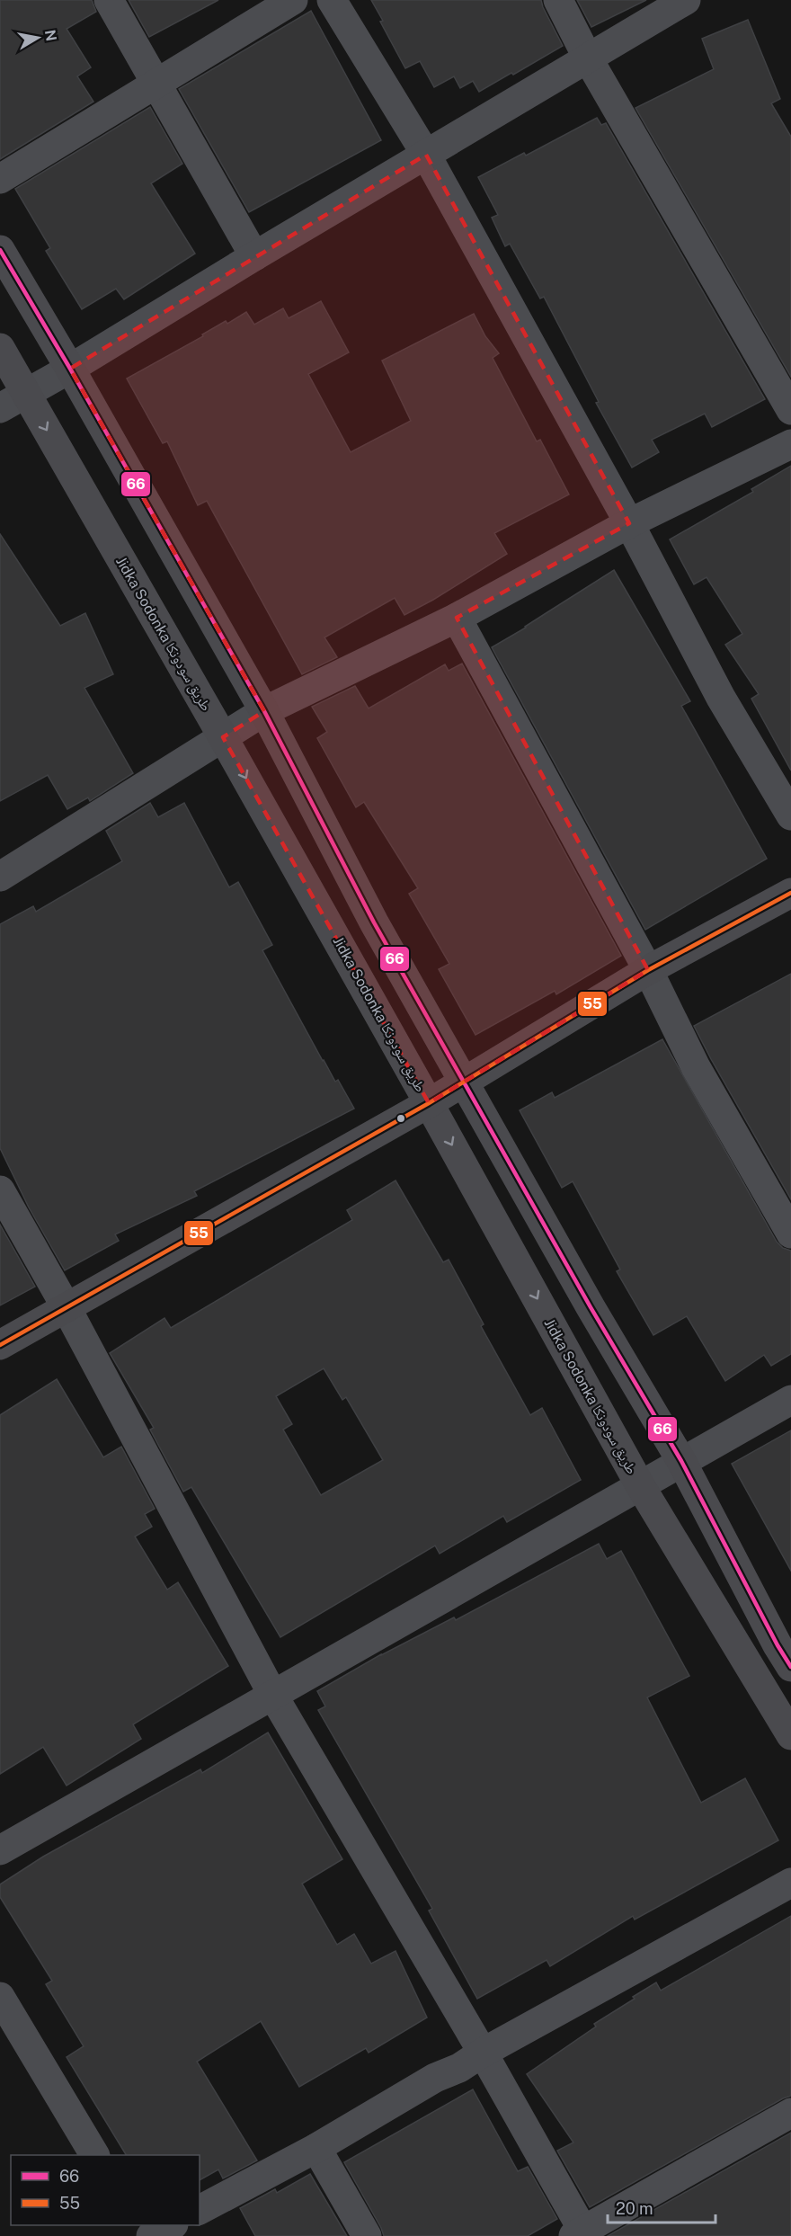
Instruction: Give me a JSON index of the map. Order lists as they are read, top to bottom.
{
  "streets": {
    "main road": ["Jidka Sodonka طريق سودونكا"]
  },
  "lines": ["transit line 66", "transit line 55"],
  "legend": ["66", "55"],
  "scale_bar": "20 m",
  "north": "right"
}
